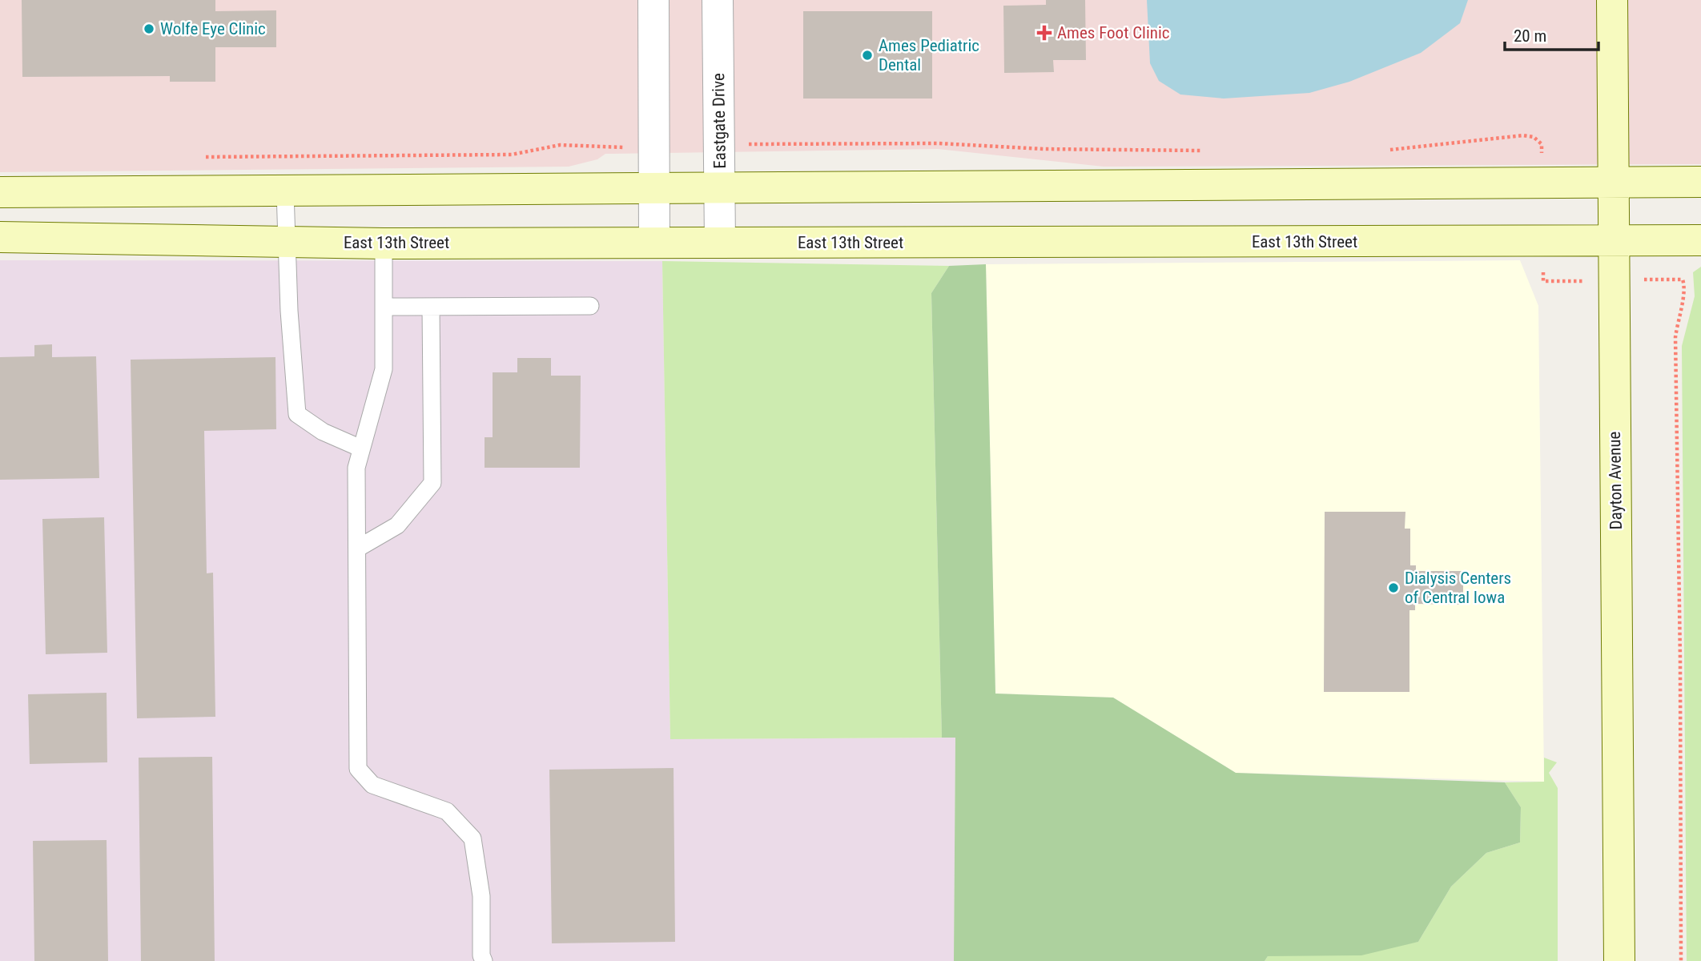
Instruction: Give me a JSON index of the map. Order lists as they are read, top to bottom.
{
  "streets": {
    "main road": ["East 13th Street", "Dayton Avenue"],
    "street": ["Eastgate Drive"]
  },
  "crossings": [
    ["Eastgate Drive", "East 13th Street"],
    ["East 13th Street", "Dayton Avenue"]
  ],
  "places": {
    "other": ["Wolfe Eye Clinic", "Ames Pediatric Dental", "Dialysis Centers of Central Iowa"],
    "health": ["Ames Foot Clinic"]
  },
  "scale_bar": "20 m"
}
